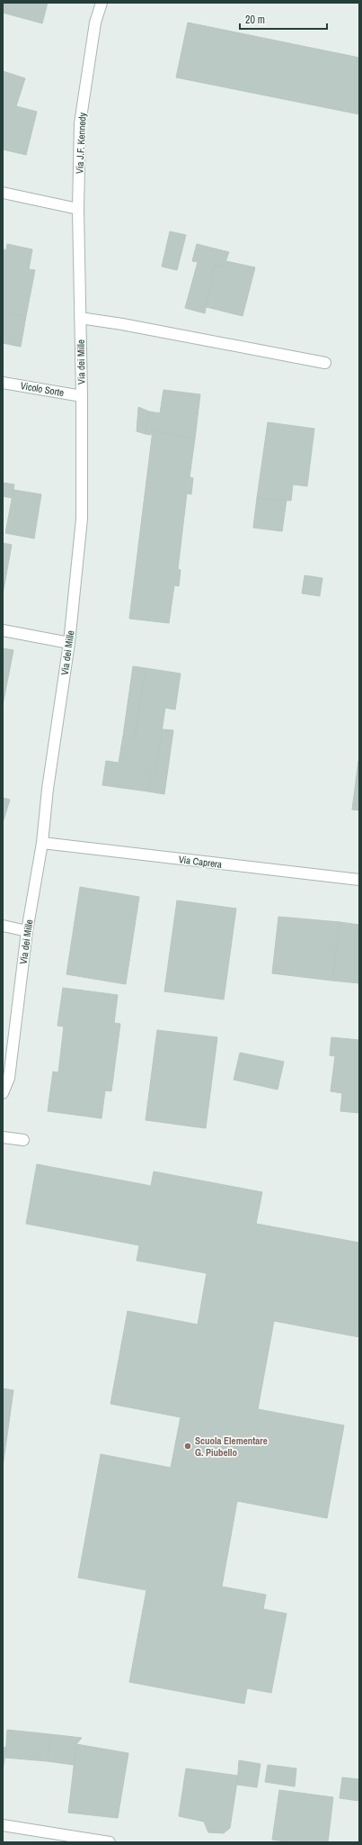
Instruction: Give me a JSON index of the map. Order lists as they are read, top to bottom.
{
  "streets": {
    "street": [
      "Via J.F. Kennedy",
      "Via dei Mille",
      "Vicolo Sorte",
      "Via Caprera"
    ]
  },
  "crossings": [
    ["Via J.F. Kennedy", "Via dei Mille"],
    ["Via dei Mille", "Vicolo Sorte"],
    ["Via dei Mille", "Via Caprera"]
  ],
  "places": ["Scuola Elementare G. Piubello"],
  "scale_bar": "20 m"
}
